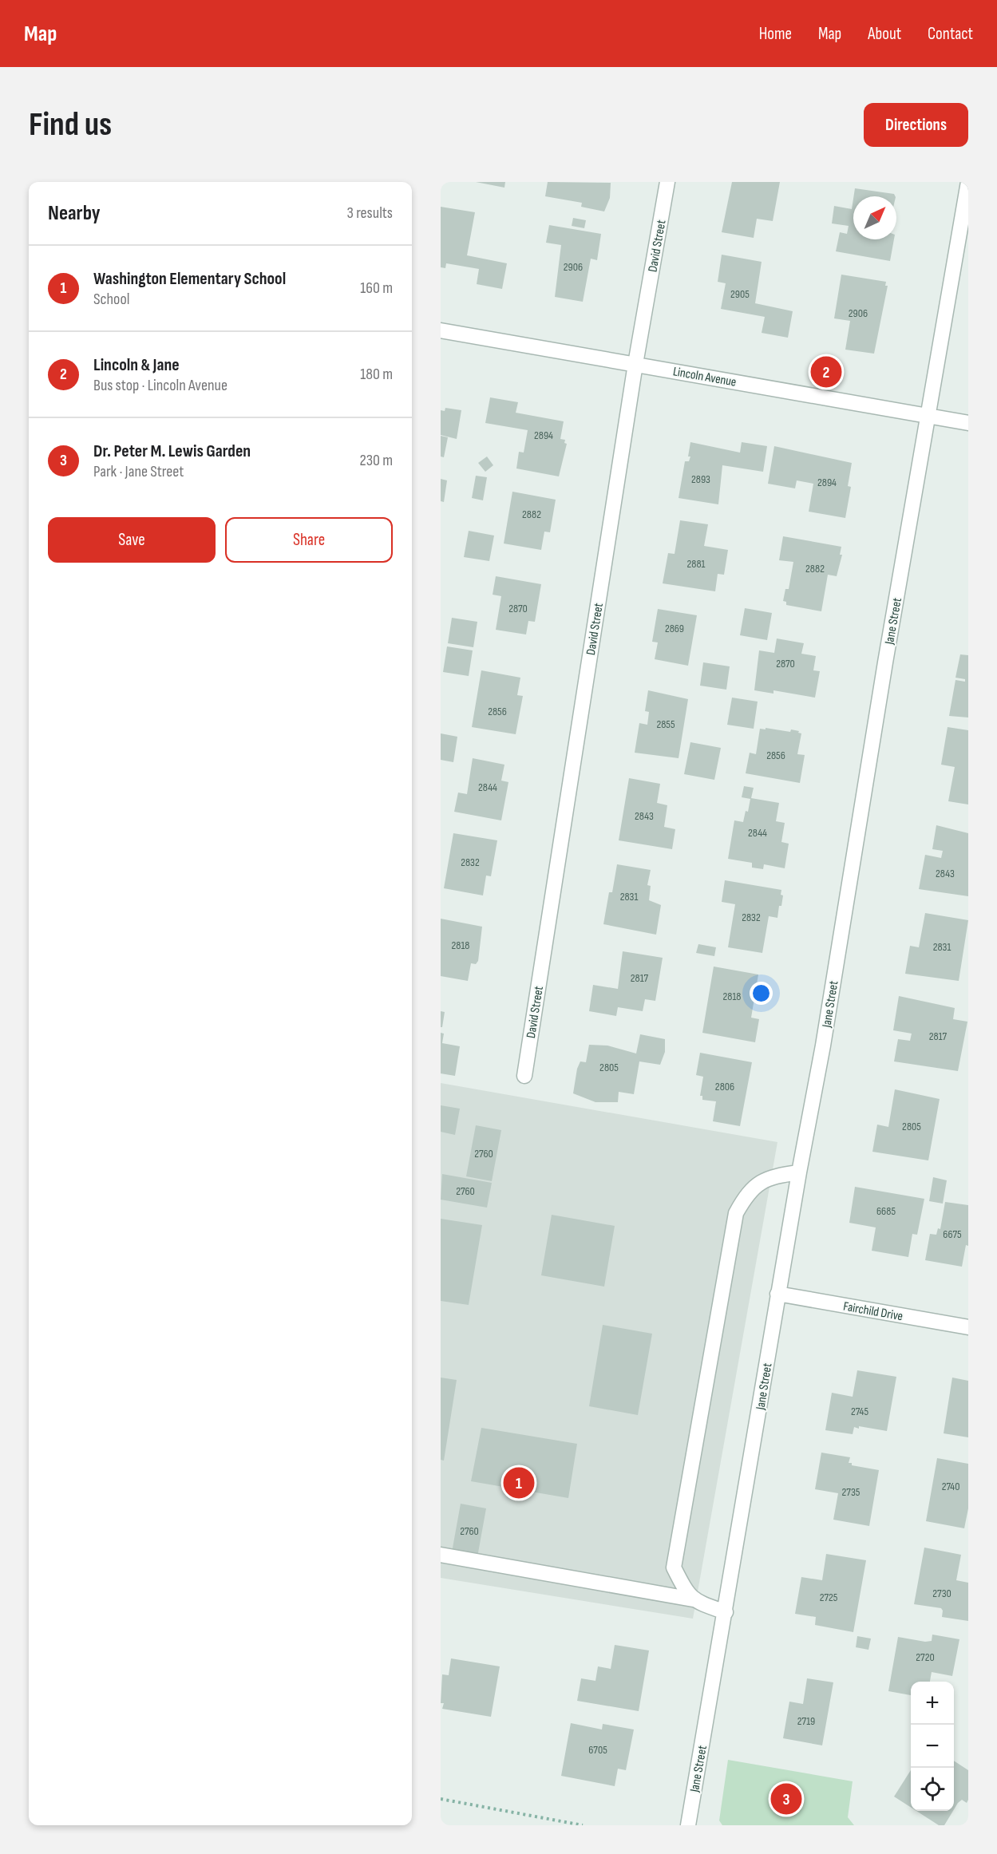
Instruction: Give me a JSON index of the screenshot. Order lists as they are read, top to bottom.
{
  "streets": {
    "street": [
      "David Street",
      "Lincoln Avenue",
      "Jane Street",
      "Fairchild Drive"
    ]
  },
  "crossings": [
    ["David Street", "Lincoln Avenue"],
    ["Lincoln Avenue", "Jane Street"],
    ["Jane Street", "Fairchild Drive"]
  ],
  "house_numbers": [
    "2906",
    "2905",
    "2906",
    "2894",
    "2893",
    "2894",
    "2882",
    "2881",
    "2882",
    "2870",
    "2869",
    "2870",
    "2856",
    "2855",
    "2856",
    "2844",
    "2843",
    "2844",
    "2832",
    "2843",
    "2831",
    "2832",
    "2818",
    "2831",
    "2817",
    "2818",
    "2817",
    "2805",
    "2806",
    "2805",
    "2760",
    "2760",
    "6685",
    "6675",
    "2745",
    "2740",
    "2735",
    "2760",
    "2730",
    "2725",
    "2720",
    "2719",
    "6705"
  ],
  "north": "top right",
  "page": {
    "header": "Map",
    "nav": [
      "Home",
      "Map",
      "About",
      "Contact"
    ],
    "buttons": [
      "Directions",
      ["Save", "Share"]
    ],
    "title": "Find us",
    "heading": ["Nearby", "3 results"],
    "list": [
      {
        "mark": "1",
        "name": "Washington Elementary School",
        "note": "School",
        "value": "160 m"
      },
      {
        "mark": "2",
        "name": "Lincoln & Jane",
        "note": "Bus stop · Lincoln Avenue",
        "value": "180 m"
      },
      {
        "mark": "3",
        "name": "Dr. Peter M. Lewis Garden",
        "note": "Park · Jane Street",
        "value": "230 m"
      }
    ],
    "pins": ["2", "1", "3"],
    "map_buttons": ["+", "−"]
  }
}
